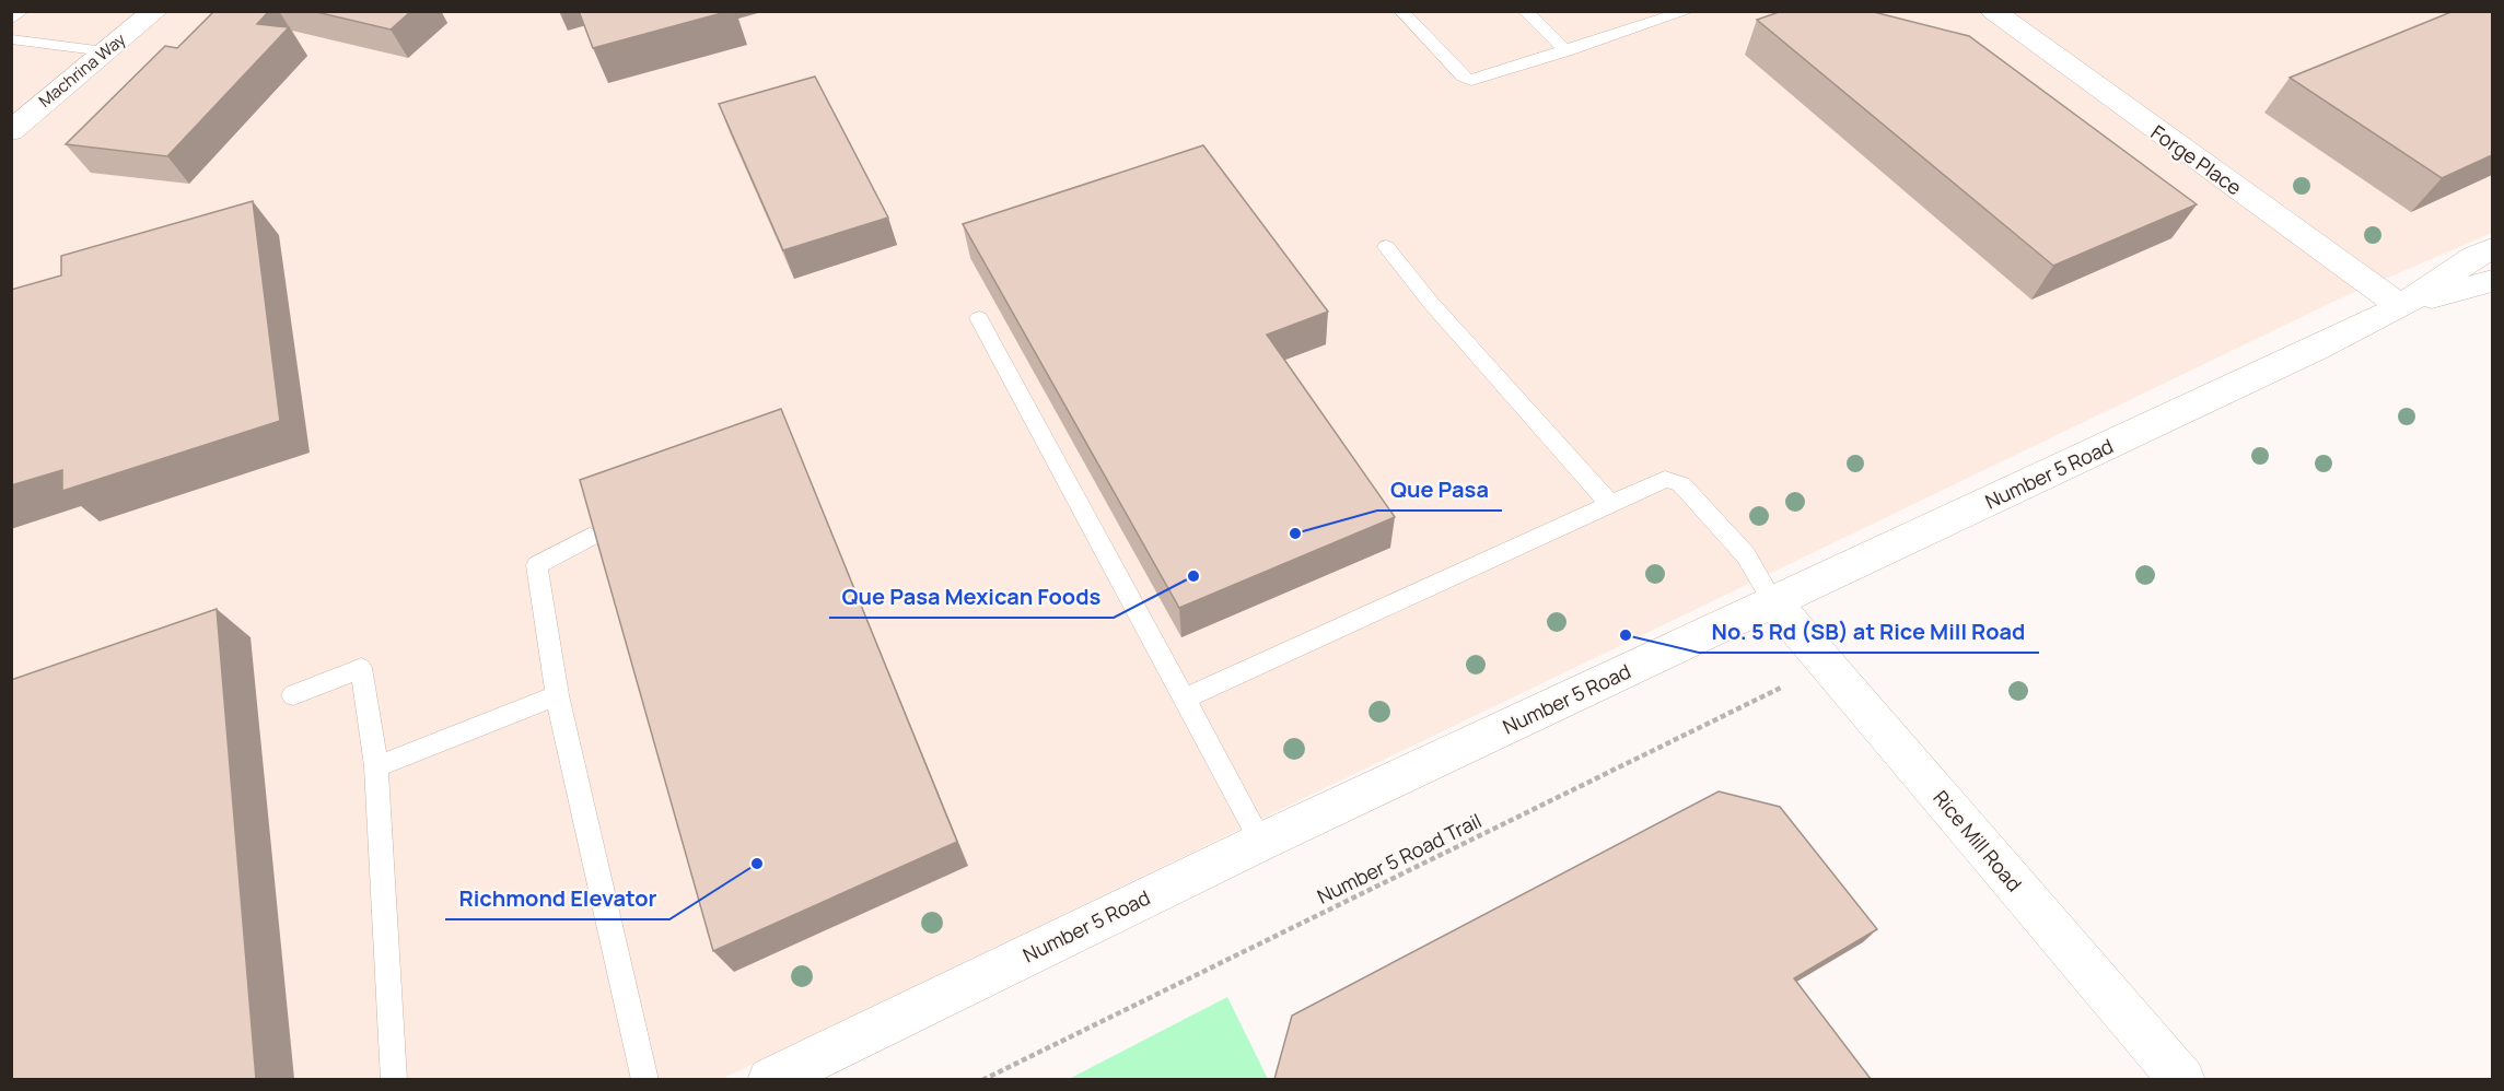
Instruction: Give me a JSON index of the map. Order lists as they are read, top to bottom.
{
  "streets": {
    "street": [
      "Machrina Way",
      "Forge Place",
      "Number 5 Road",
      "Rice Mill Road"
    ],
    "path": ["Number 5 Road Trail"]
  },
  "crossings": [
    ["Forge Place", "Number 5 Road"],
    ["Number 5 Road", "Rice Mill Road"],
    ["Rice Mill Road", "Number 5 Road Trail"]
  ],
  "places": [
    "Que Pasa",
    "Que Pasa Mexican Foods",
    "No. 5 Rd (SB) at Rice Mill Road",
    "Richmond Elevator"
  ]
}
